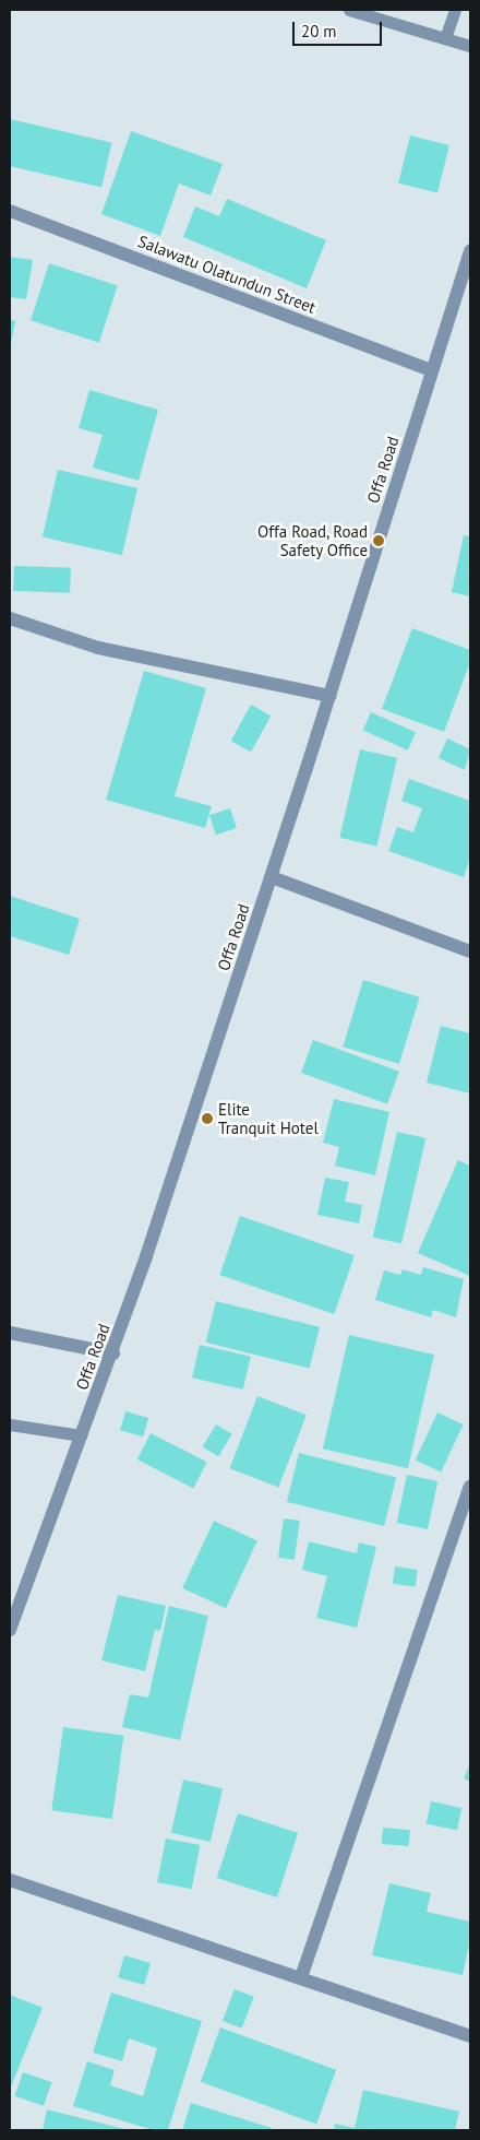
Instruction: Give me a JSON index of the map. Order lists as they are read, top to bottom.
{
  "streets": {
    "street": ["Salawatu Olatundun Street", "Offa Road"]
  },
  "crossings": [
    ["Salawatu Olatundun Street", "Offa Road"]
  ],
  "places": ["Offa Road, Road Safety Office", "Elite Tranquit Hotel"],
  "scale_bar": "20 m"
}
